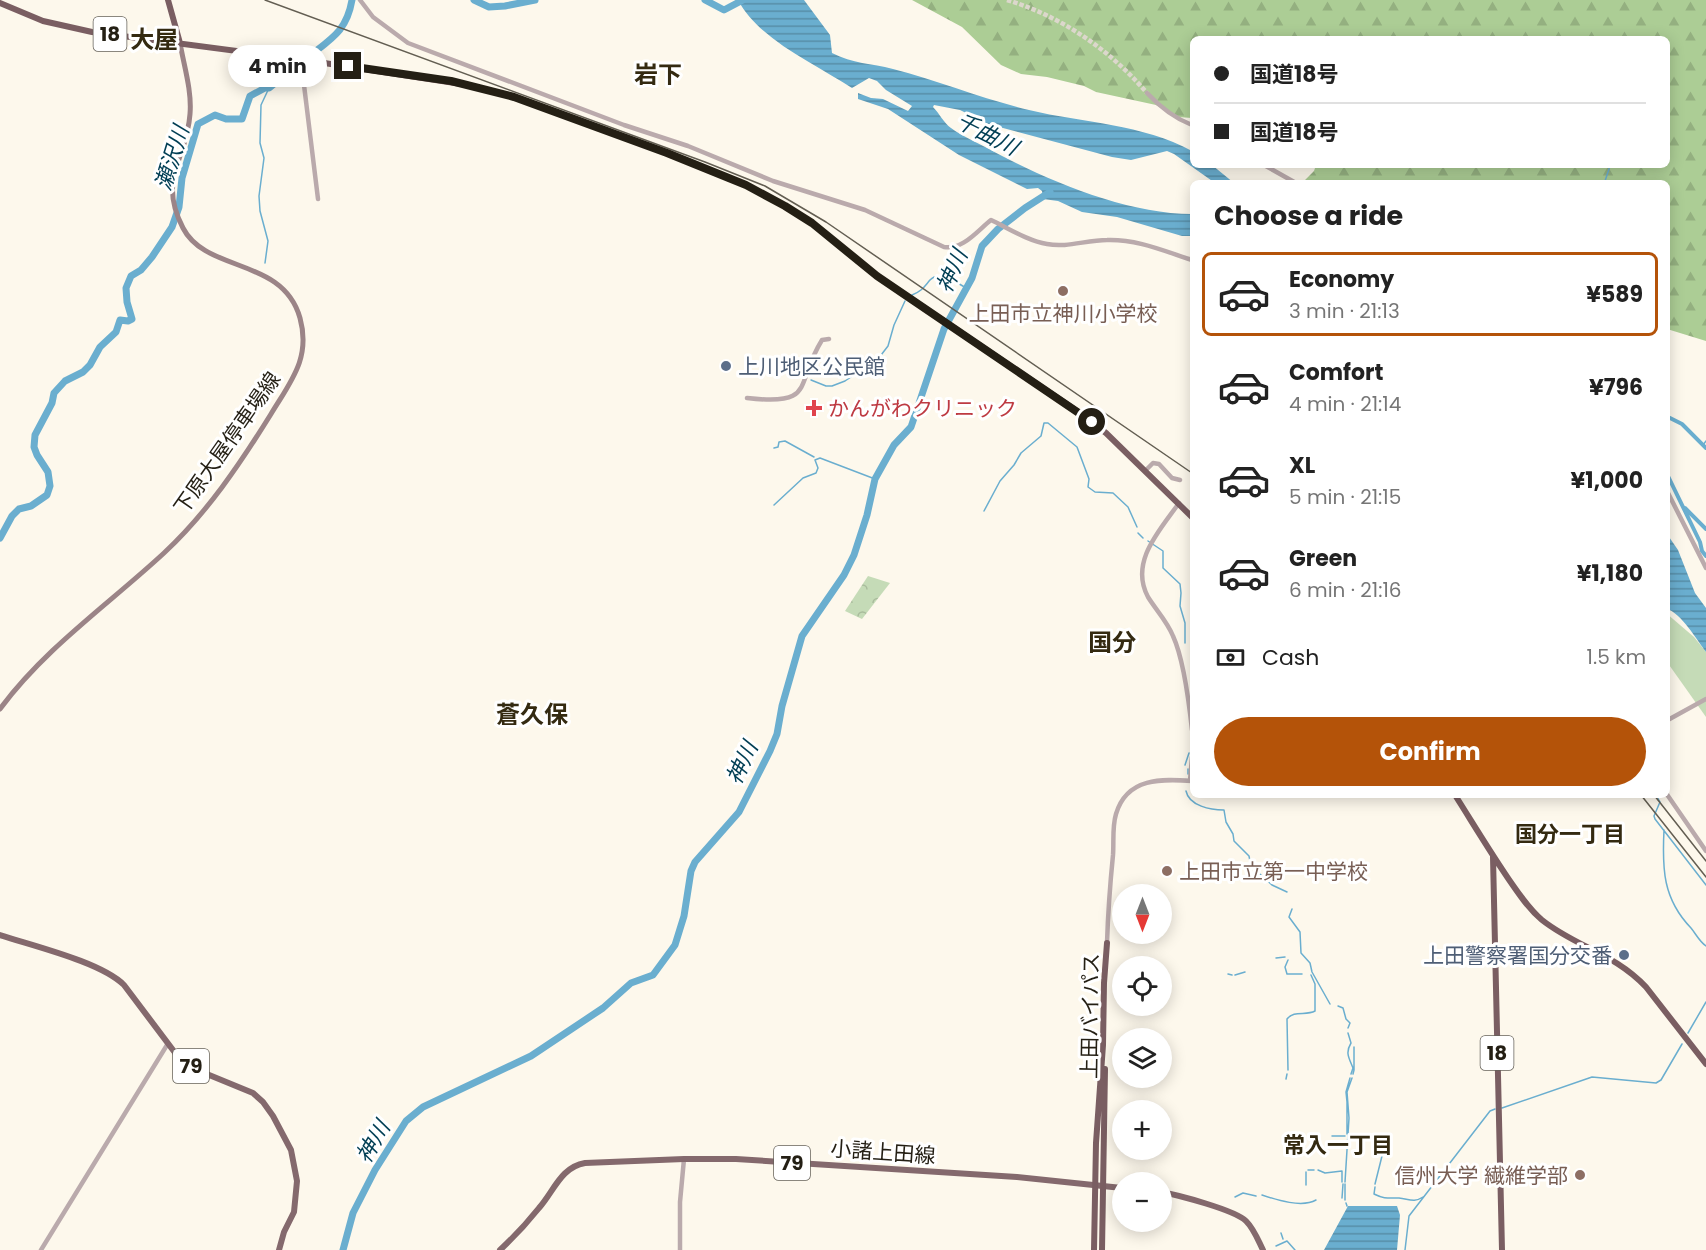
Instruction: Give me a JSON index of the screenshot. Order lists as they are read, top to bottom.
{
  "streets": {
    "highway": ["18", "上田バイパス"],
    "main road": ["下原大屋停車場線", "79", "小諸上田線"]
  },
  "crossings": [
    ["18", "下原大屋停車場線"],
    ["上田バイパス", "小諸上田線"]
  ],
  "districts": [
    "大屋",
    "岩下",
    "国分",
    "蒼久保",
    "国分一丁目",
    "常入一丁目"
  ],
  "water": ["千曲川", "瀬沢川", "神川"],
  "places": {
    "other": [
      "上田市立神川小学校",
      "上川地区公民館",
      "上田市立第一中学校",
      "上田警察署国分交番",
      "信州大学 繊維学部"
    ],
    "health": ["かんがわクリニック"]
  },
  "north": "bottom",
  "page": {
    "banner": ["国道18号", "国道18号"],
    "bubble": "4 min",
    "heading": "Choose a ride",
    "list": [
      {
        "name": "Economy",
        "note": "3 min · 21:13",
        "value": "¥589"
      },
      {
        "name": "Comfort",
        "note": "4 min · 21:14",
        "value": "¥796"
      },
      {
        "name": "XL",
        "note": "5 min · 21:15",
        "value": "¥1,000"
      },
      {
        "name": "Green",
        "note": "6 min · 21:16",
        "value": "¥1,180"
      }
    ],
    "pay": ["Cash", "1.5 km"],
    "buttons": "Confirm",
    "map_buttons": ["+", "−"]
  }
}
